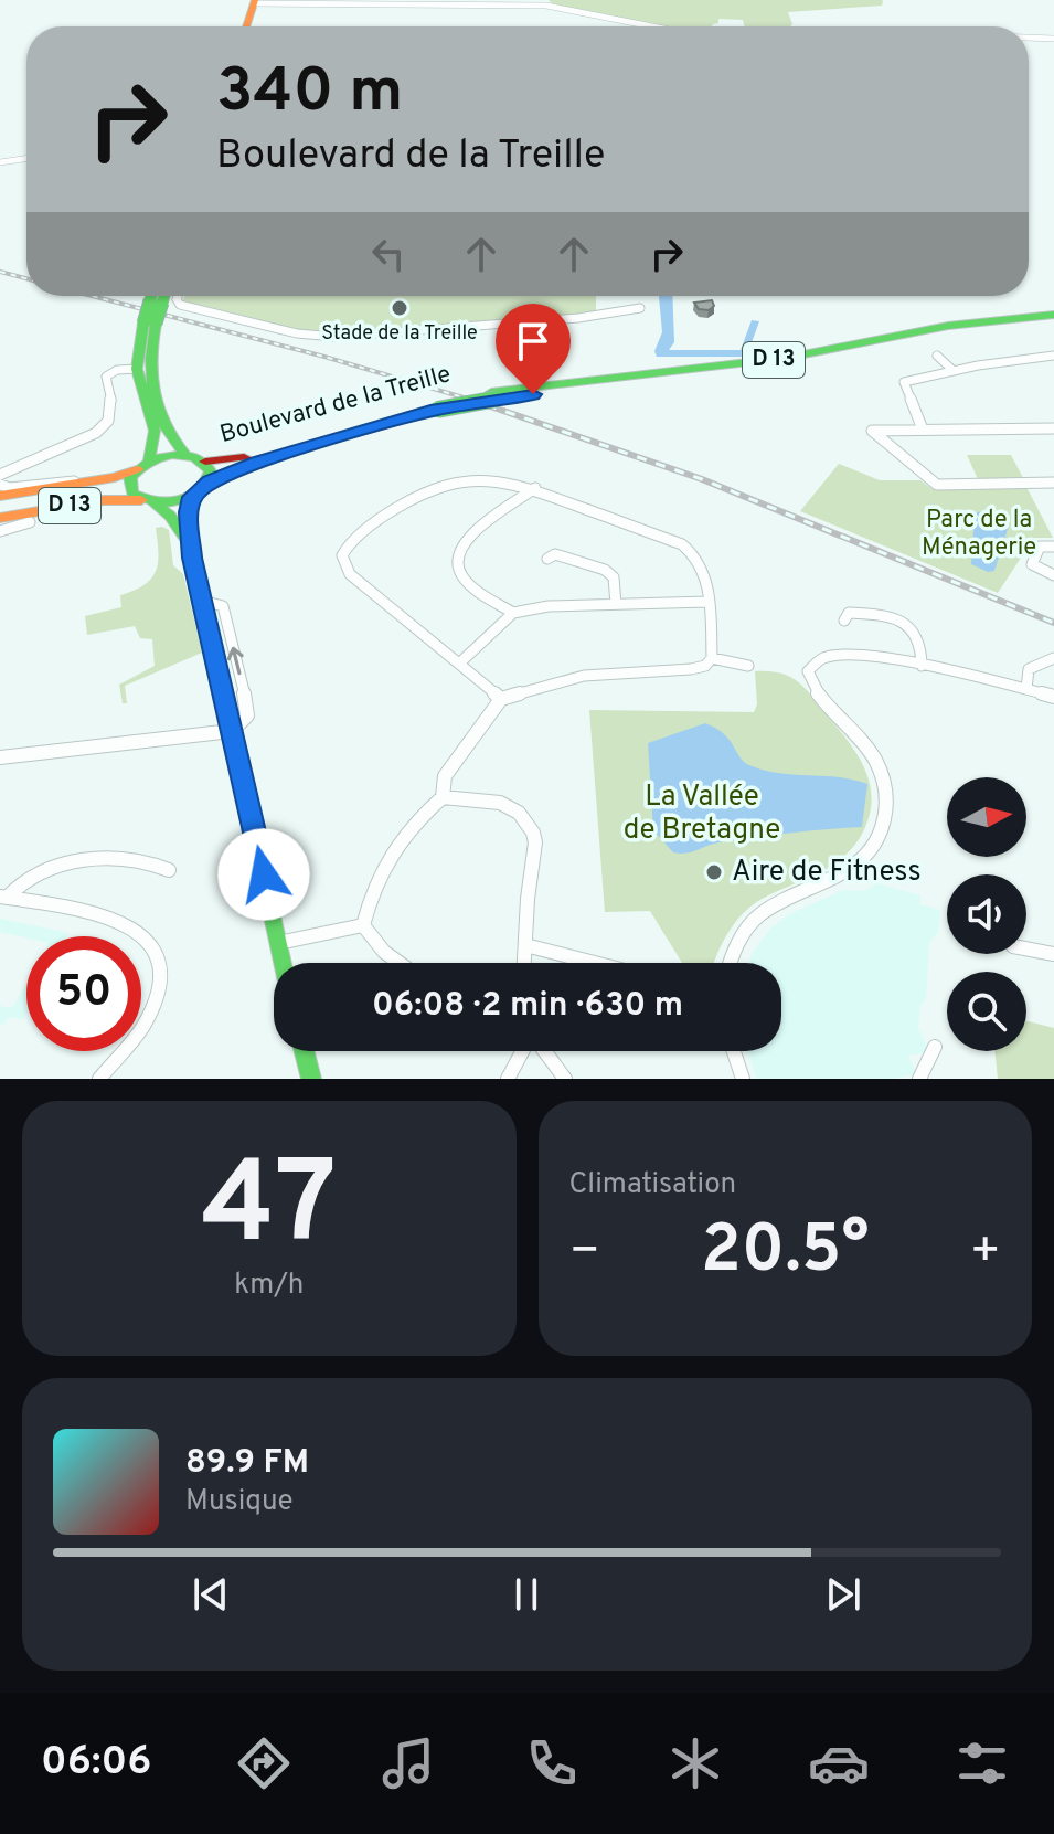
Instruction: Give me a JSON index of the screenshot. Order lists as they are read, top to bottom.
{
  "streets": {
    "main road": ["D 13", "Boulevard de la Treille"]
  },
  "parks": ["Parc de la Ménagerie", "La Vallée de Bretagne"],
  "places": ["Stade de la Treille", "Aire de Fitness"],
  "north": "right",
  "page": {
    "turn": ["340 m", "Boulevard de la Treille"],
    "limit": "50",
    "trip": "06:08 · 2 min · 630 m",
    "tile": [
      ["47", "km/h"],
      "Climatisation"
    ],
    "heat": ["−", "20.5°", "+"],
    "song": ["89.9 FM", "Musique"],
    "tabs": "06:06"
  }
}
